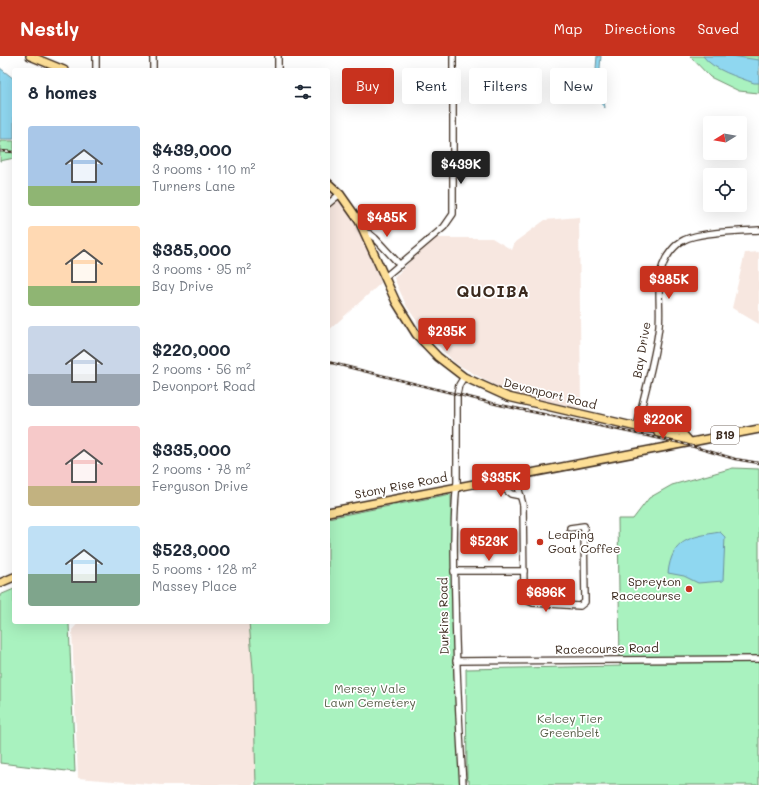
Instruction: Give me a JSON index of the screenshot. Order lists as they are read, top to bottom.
{
  "streets": {
    "main road": ["Devonport Road", "B19", "Stony Rise Road"],
    "street": ["Bay Drive", "Durkins Road", "Racecourse Road"]
  },
  "crossings": [
    ["Bay Drive", "Devonport Road"],
    ["Devonport Road", "B19"],
    ["Devonport Road", "Stony Rise Road"],
    ["Devonport Road", "Durkins Road"],
    ["B19", "Stony Rise Road"],
    ["Stony Rise Road", "Durkins Road"],
    ["Durkins Road", "Racecourse Road"]
  ],
  "districts": ["QUOIBA"],
  "parks": ["Mersey Vale Lawn Cemetery", "Kelcey Tier Greenbelt"],
  "places": ["Leaping Goat Coffee", "Spreyton Racecourse"],
  "north": "left",
  "page": {
    "header": "Nestly",
    "nav": ["Map", "Directions", "Saved"],
    "chip": [
      "Buy",
      "Rent",
      "Filters",
      "New"
    ],
    "heading": "8 homes",
    "list": [
      {
        "name": "$439,000",
        "note": "3 rooms · 110 m² · Turners Lane"
      },
      {
        "name": "$385,000",
        "note": "3 rooms · 95 m² · Bay Drive"
      },
      {
        "name": "$220,000",
        "note": "2 rooms · 56 m² · Devonport Road"
      },
      {
        "name": "$335,000",
        "note": "2 rooms · 78 m² · Ferguson Drive"
      },
      {
        "name": "$523,000",
        "note": "5 rooms · 128 m² · Massey Place"
      }
    ],
    "price": [
      "$439K",
      "$485K",
      "$385K",
      "$235K",
      "$220K",
      "$335K",
      "$523K",
      "$696K"
    ]
  }
}
